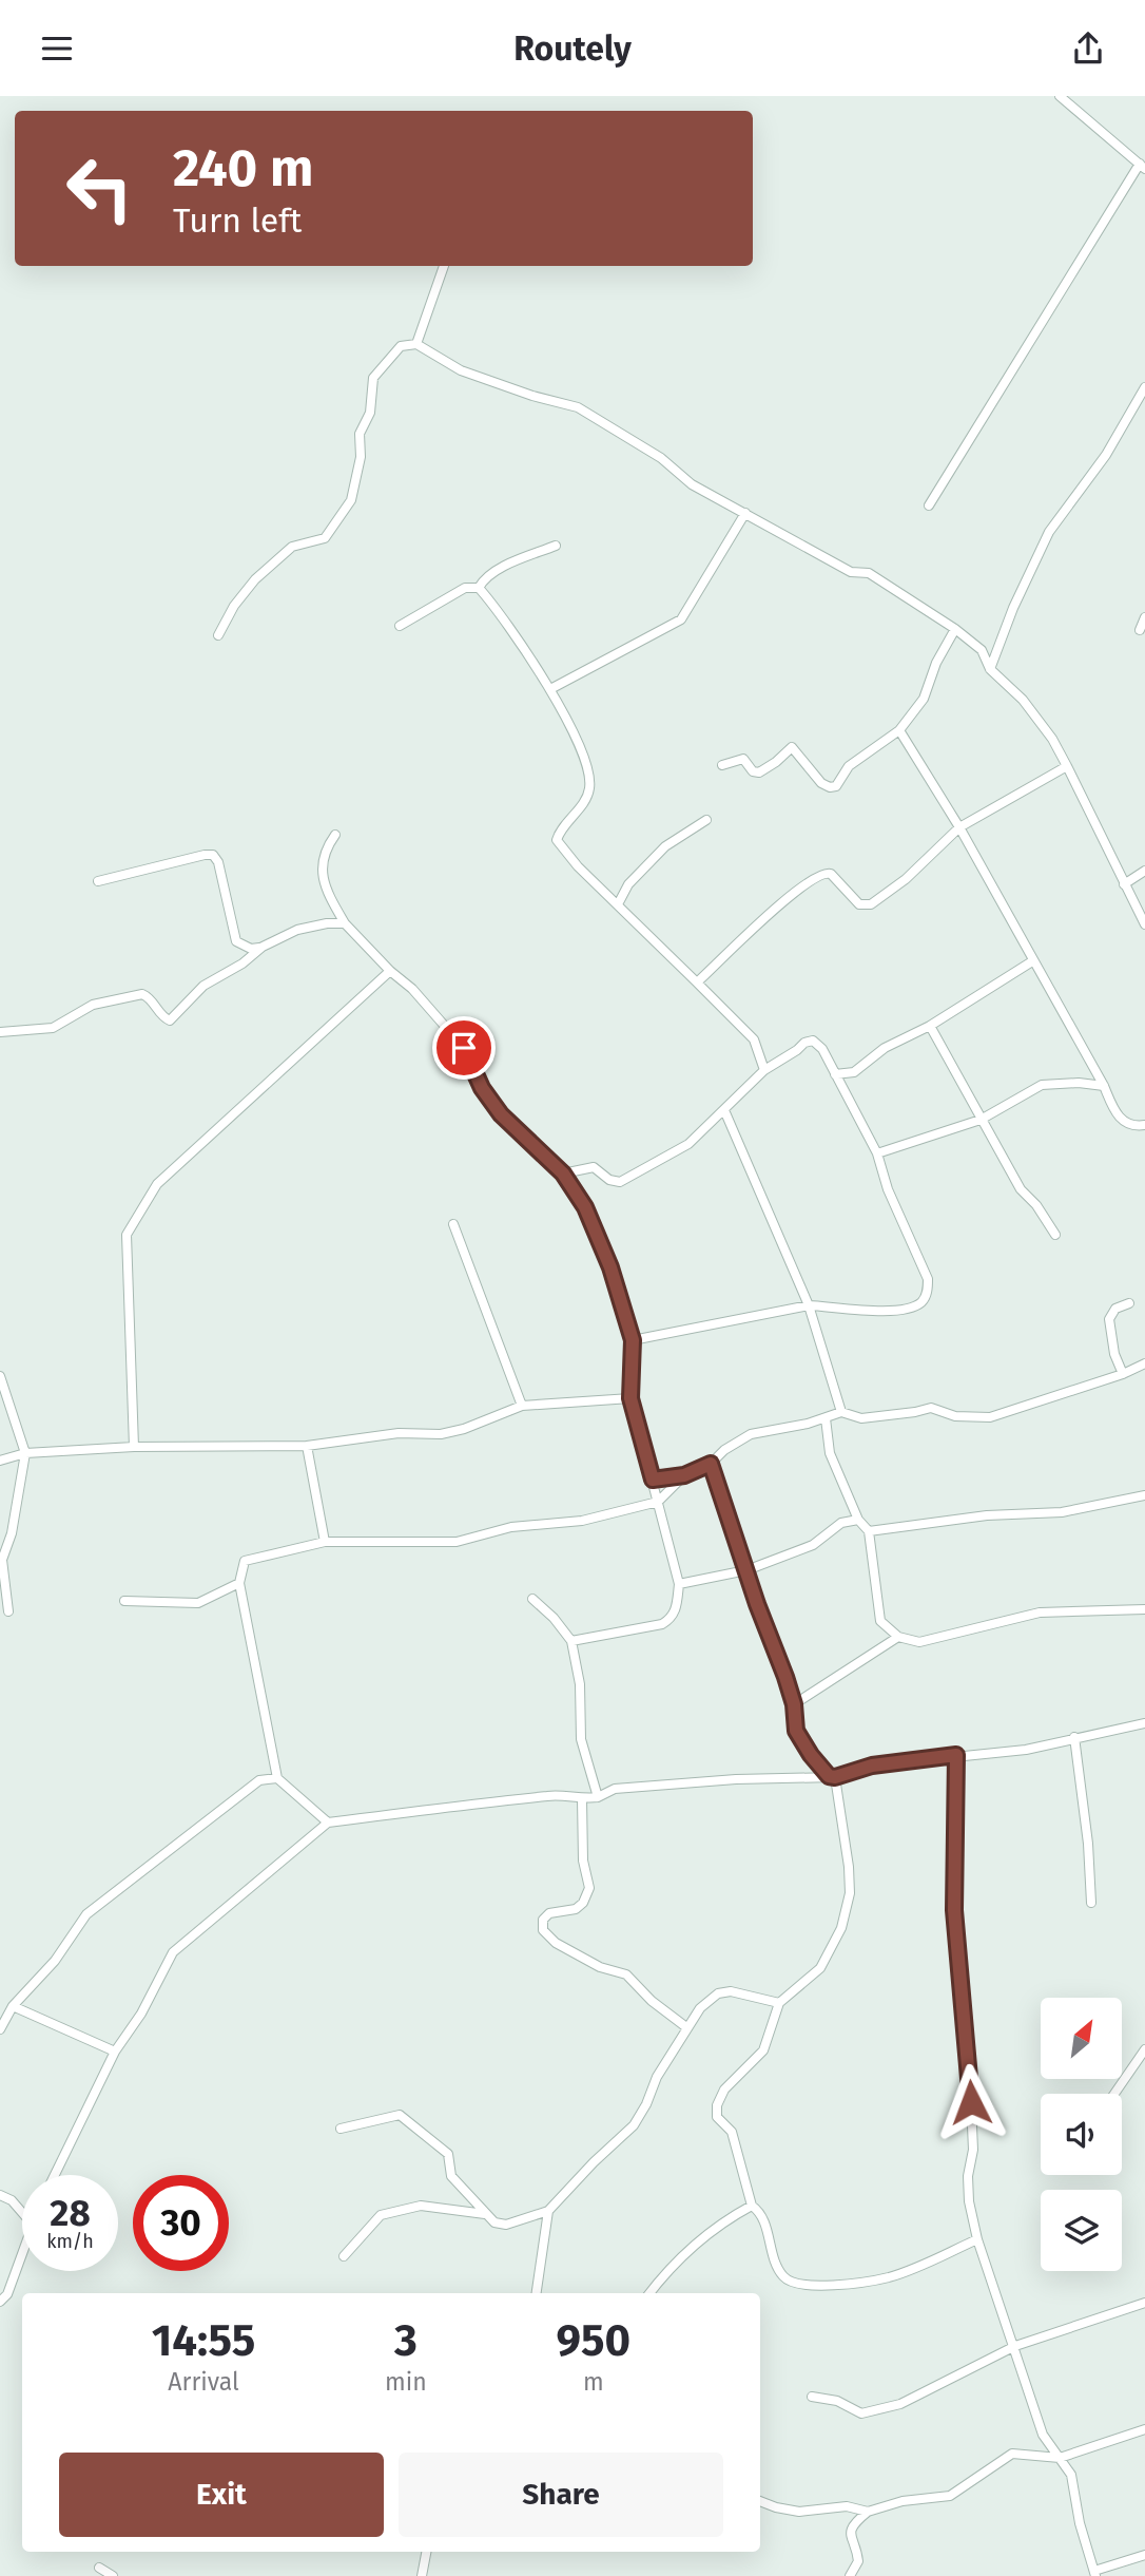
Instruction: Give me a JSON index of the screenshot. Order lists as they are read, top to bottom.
{
  "north": "top right",
  "page": {
    "header": "Routely",
    "turn": ["240 m", "Turn left"],
    "speed": "28 km/h",
    "limit": "30",
    "eta": [
      "14:55",
      "Arrival",
      "3",
      "min",
      "950",
      "m"
    ],
    "buttons": ["Exit", "Share"]
  }
}
